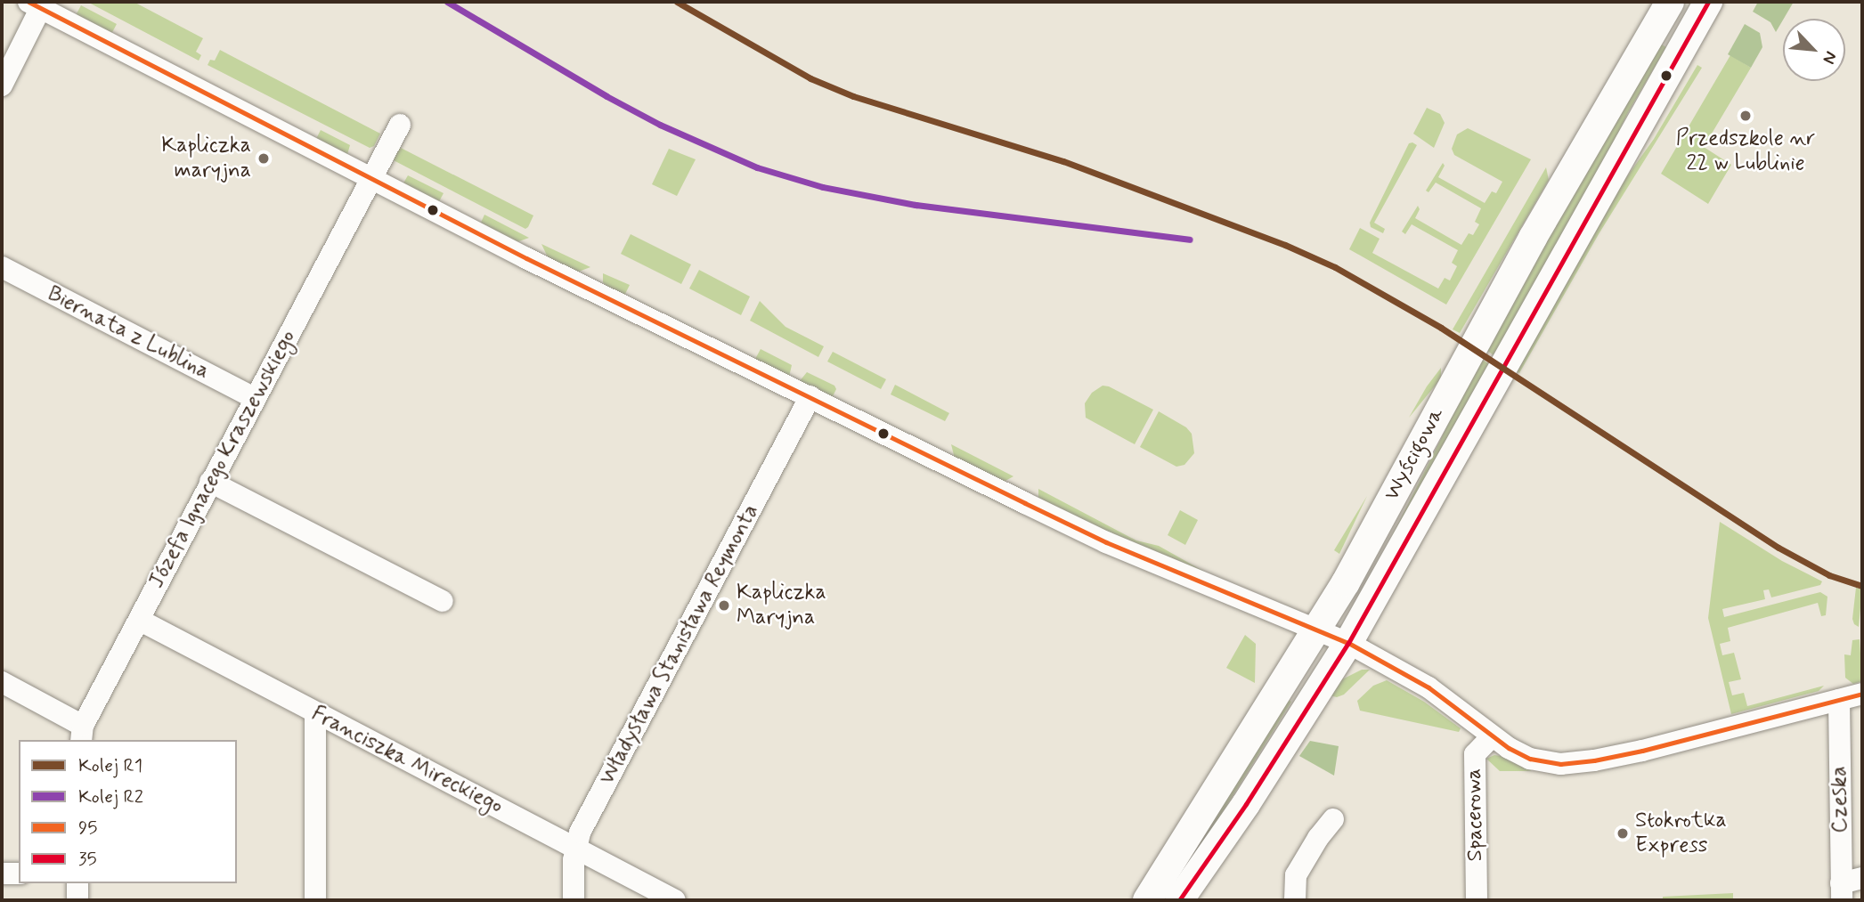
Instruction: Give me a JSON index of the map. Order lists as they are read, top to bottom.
{
  "streets": {
    "main road": ["Wyścigowa"],
    "street": [
      "Biernata z Lublina",
      "Józefa Ignacego Kraszewskiego",
      "Władysława Stanisława Reymonta",
      "Franciszka Mireckiego",
      "Czeska",
      "Spacerowa"
    ]
  },
  "crossings": [
    ["Biernata z Lublina", "Józefa Ignacego Kraszewskiego"],
    ["Józefa Ignacego Kraszewskiego", "Franciszka Mireckiego"],
    ["Władysława Stanisława Reymonta", "Franciszka Mireckiego"]
  ],
  "places": [
    "Przedszkole nr 22 w Lublinie",
    "Kapliczka maryjna",
    "Kapliczka Maryjna",
    "Stokrotka Express"
  ],
  "lines": [
    "rail line R1",
    "rail line R2",
    "transit line 95",
    "transit line 35"
  ],
  "legend": [
    "Kolej R1",
    "Kolej R2",
    "95",
    "35"
  ],
  "north": "bottom right"
}
